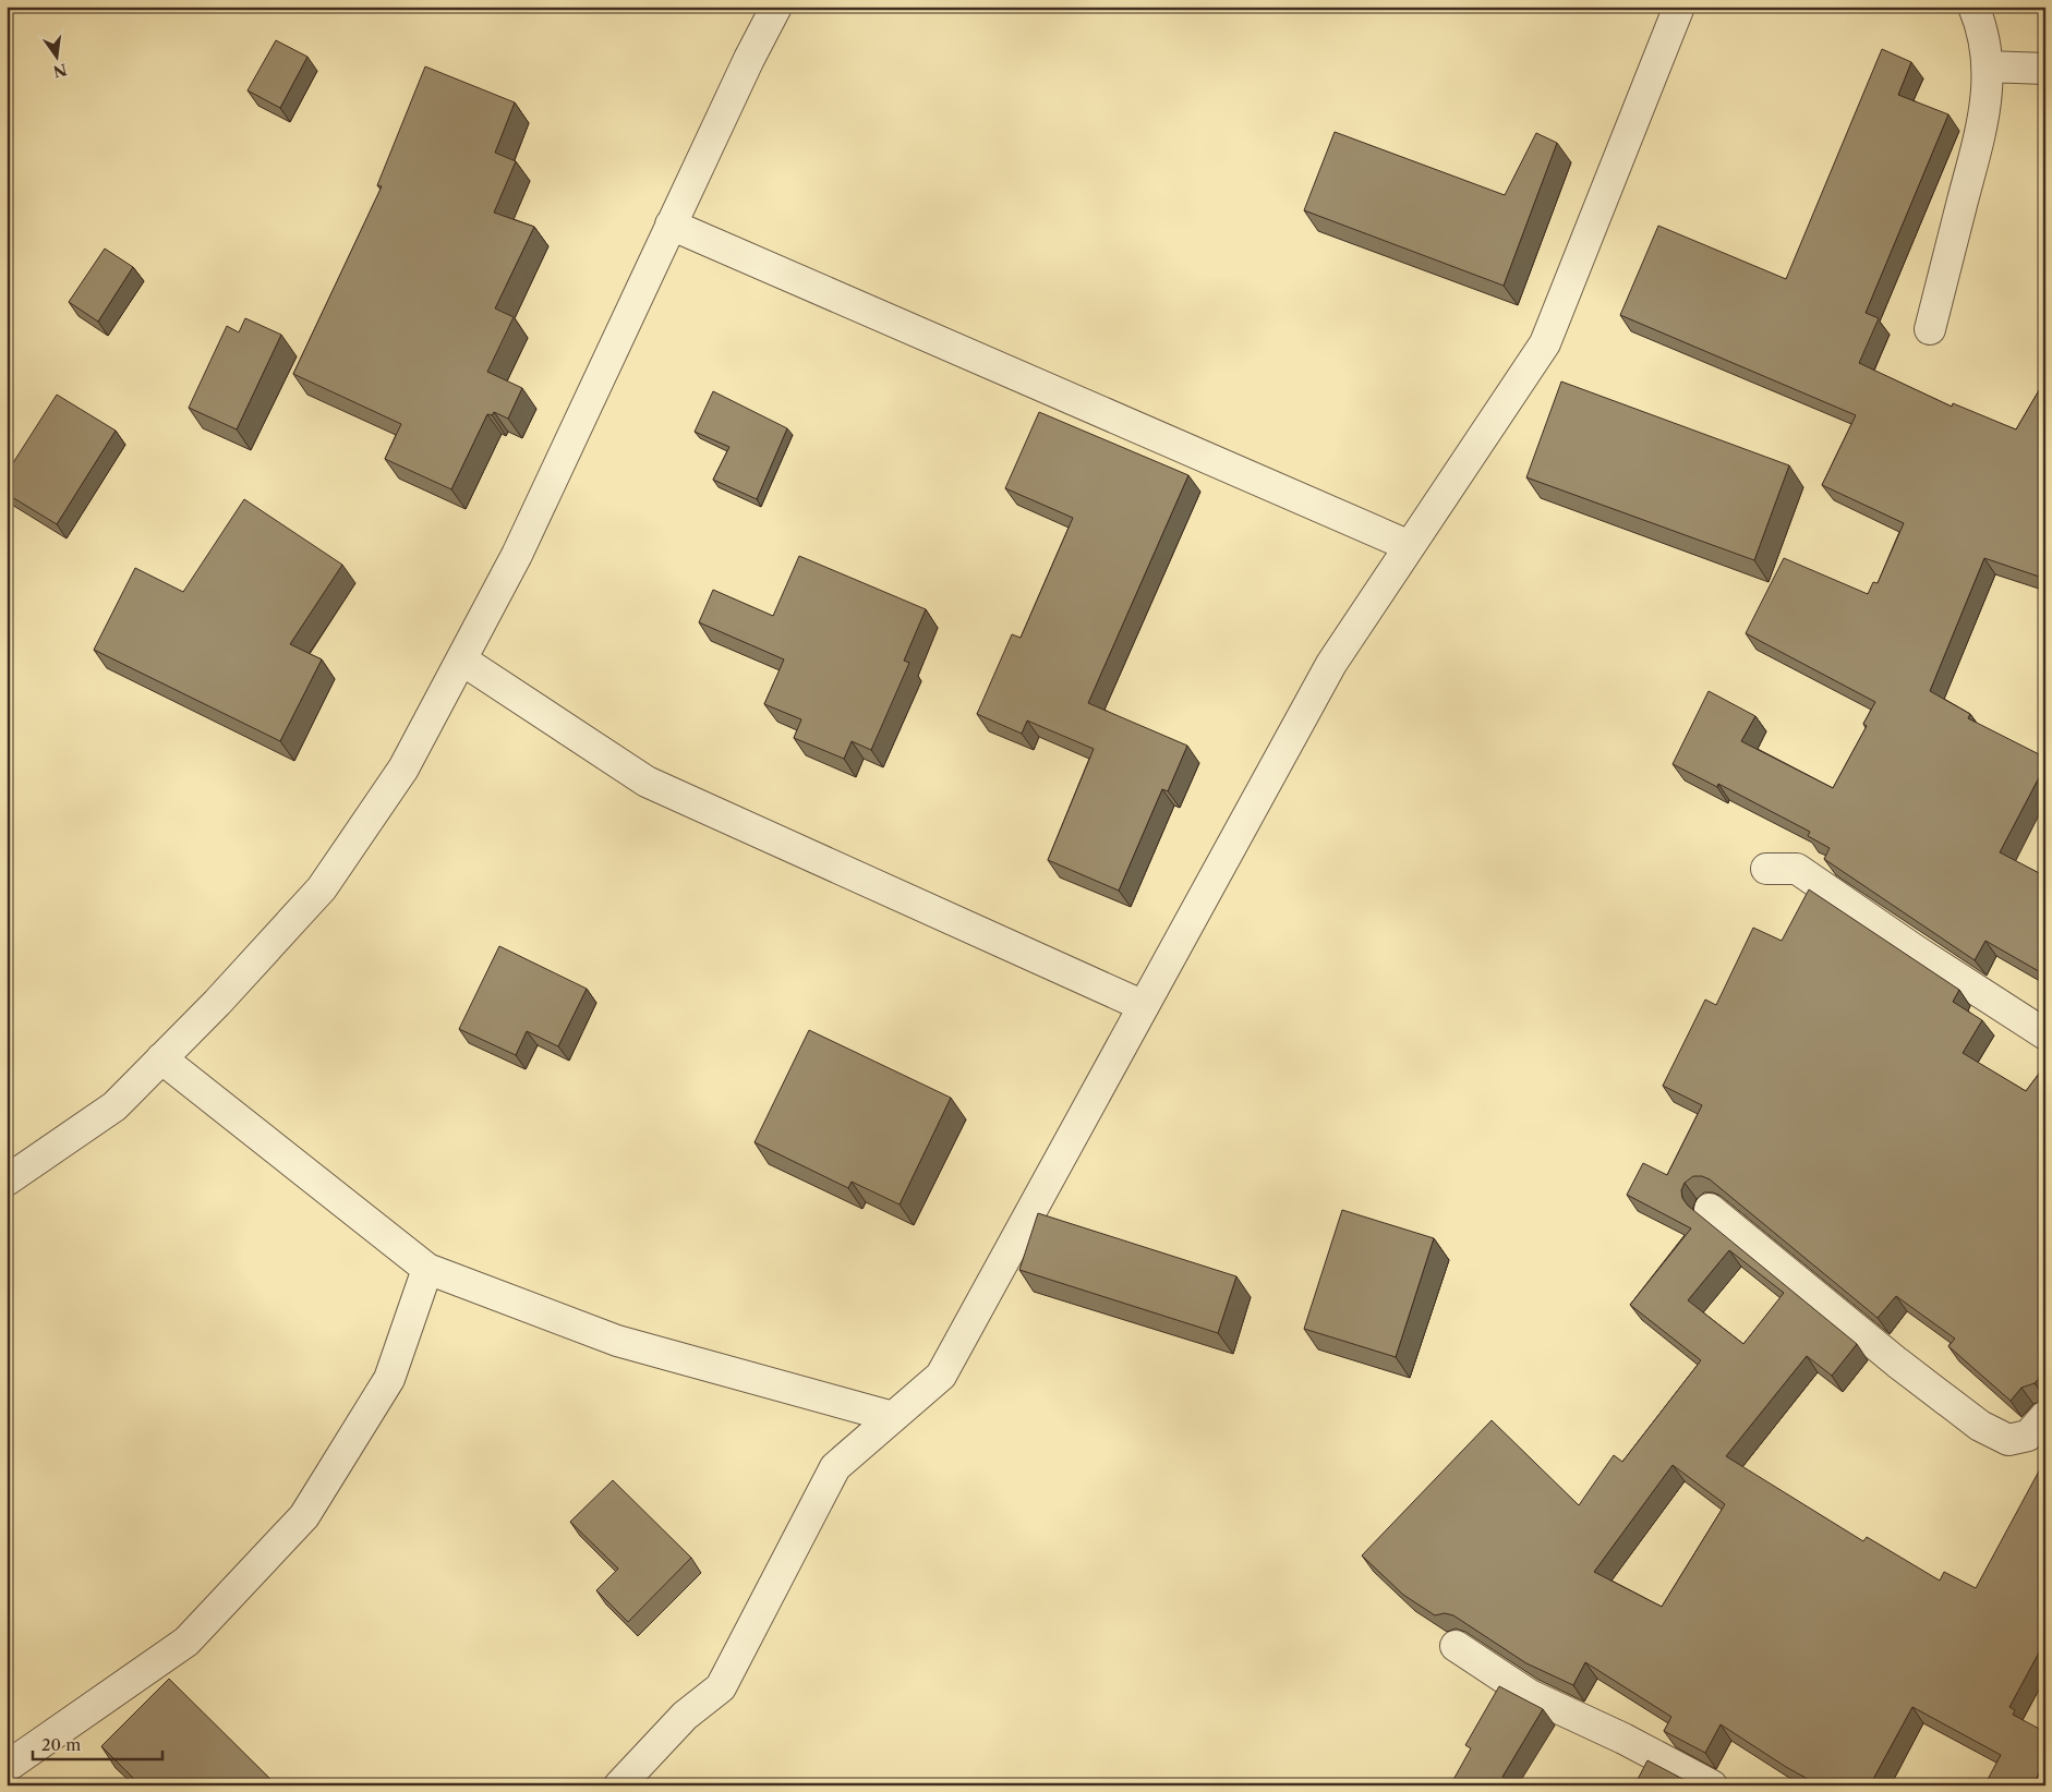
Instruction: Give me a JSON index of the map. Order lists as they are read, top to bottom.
{
  "scale_bar": "20 m",
  "north": "bottom"
}
